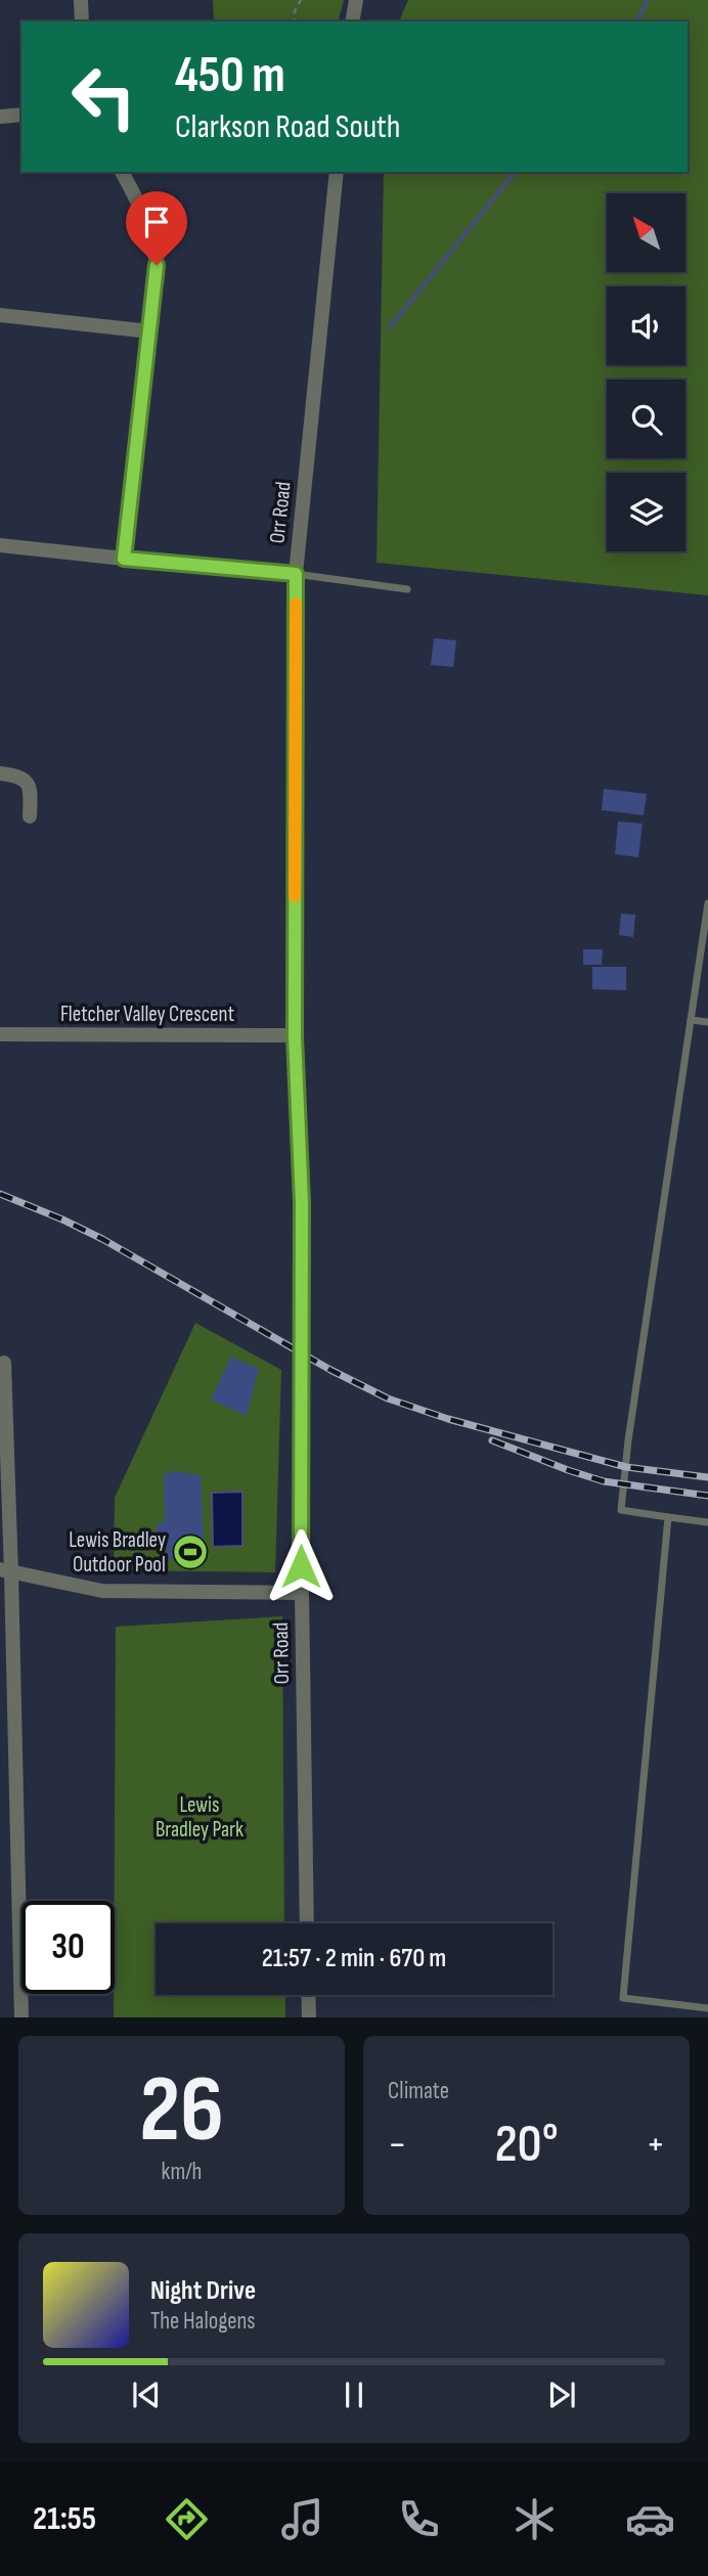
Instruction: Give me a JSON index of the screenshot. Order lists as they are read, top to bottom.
{
  "streets": {
    "street": ["Orr Road", "Fletcher Valley Crescent"]
  },
  "crossings": [
    ["Orr Road", "Fletcher Valley Crescent"]
  ],
  "parks": ["Lewis Bradley Park"],
  "places": {
    "sports": ["Lewis Bradley Outdoor Pool"]
  },
  "north": "top left",
  "page": {
    "turn": ["450 m", "Clarkson Road South"],
    "limit": "30",
    "trip": "21:57 · 2 min · 670 m",
    "tile": [
      ["26", "km/h"],
      "Climate"
    ],
    "heat": ["−", "20°", "+"],
    "song": ["Night Drive", "The Halogens"],
    "tabs": "21:55"
  }
}
